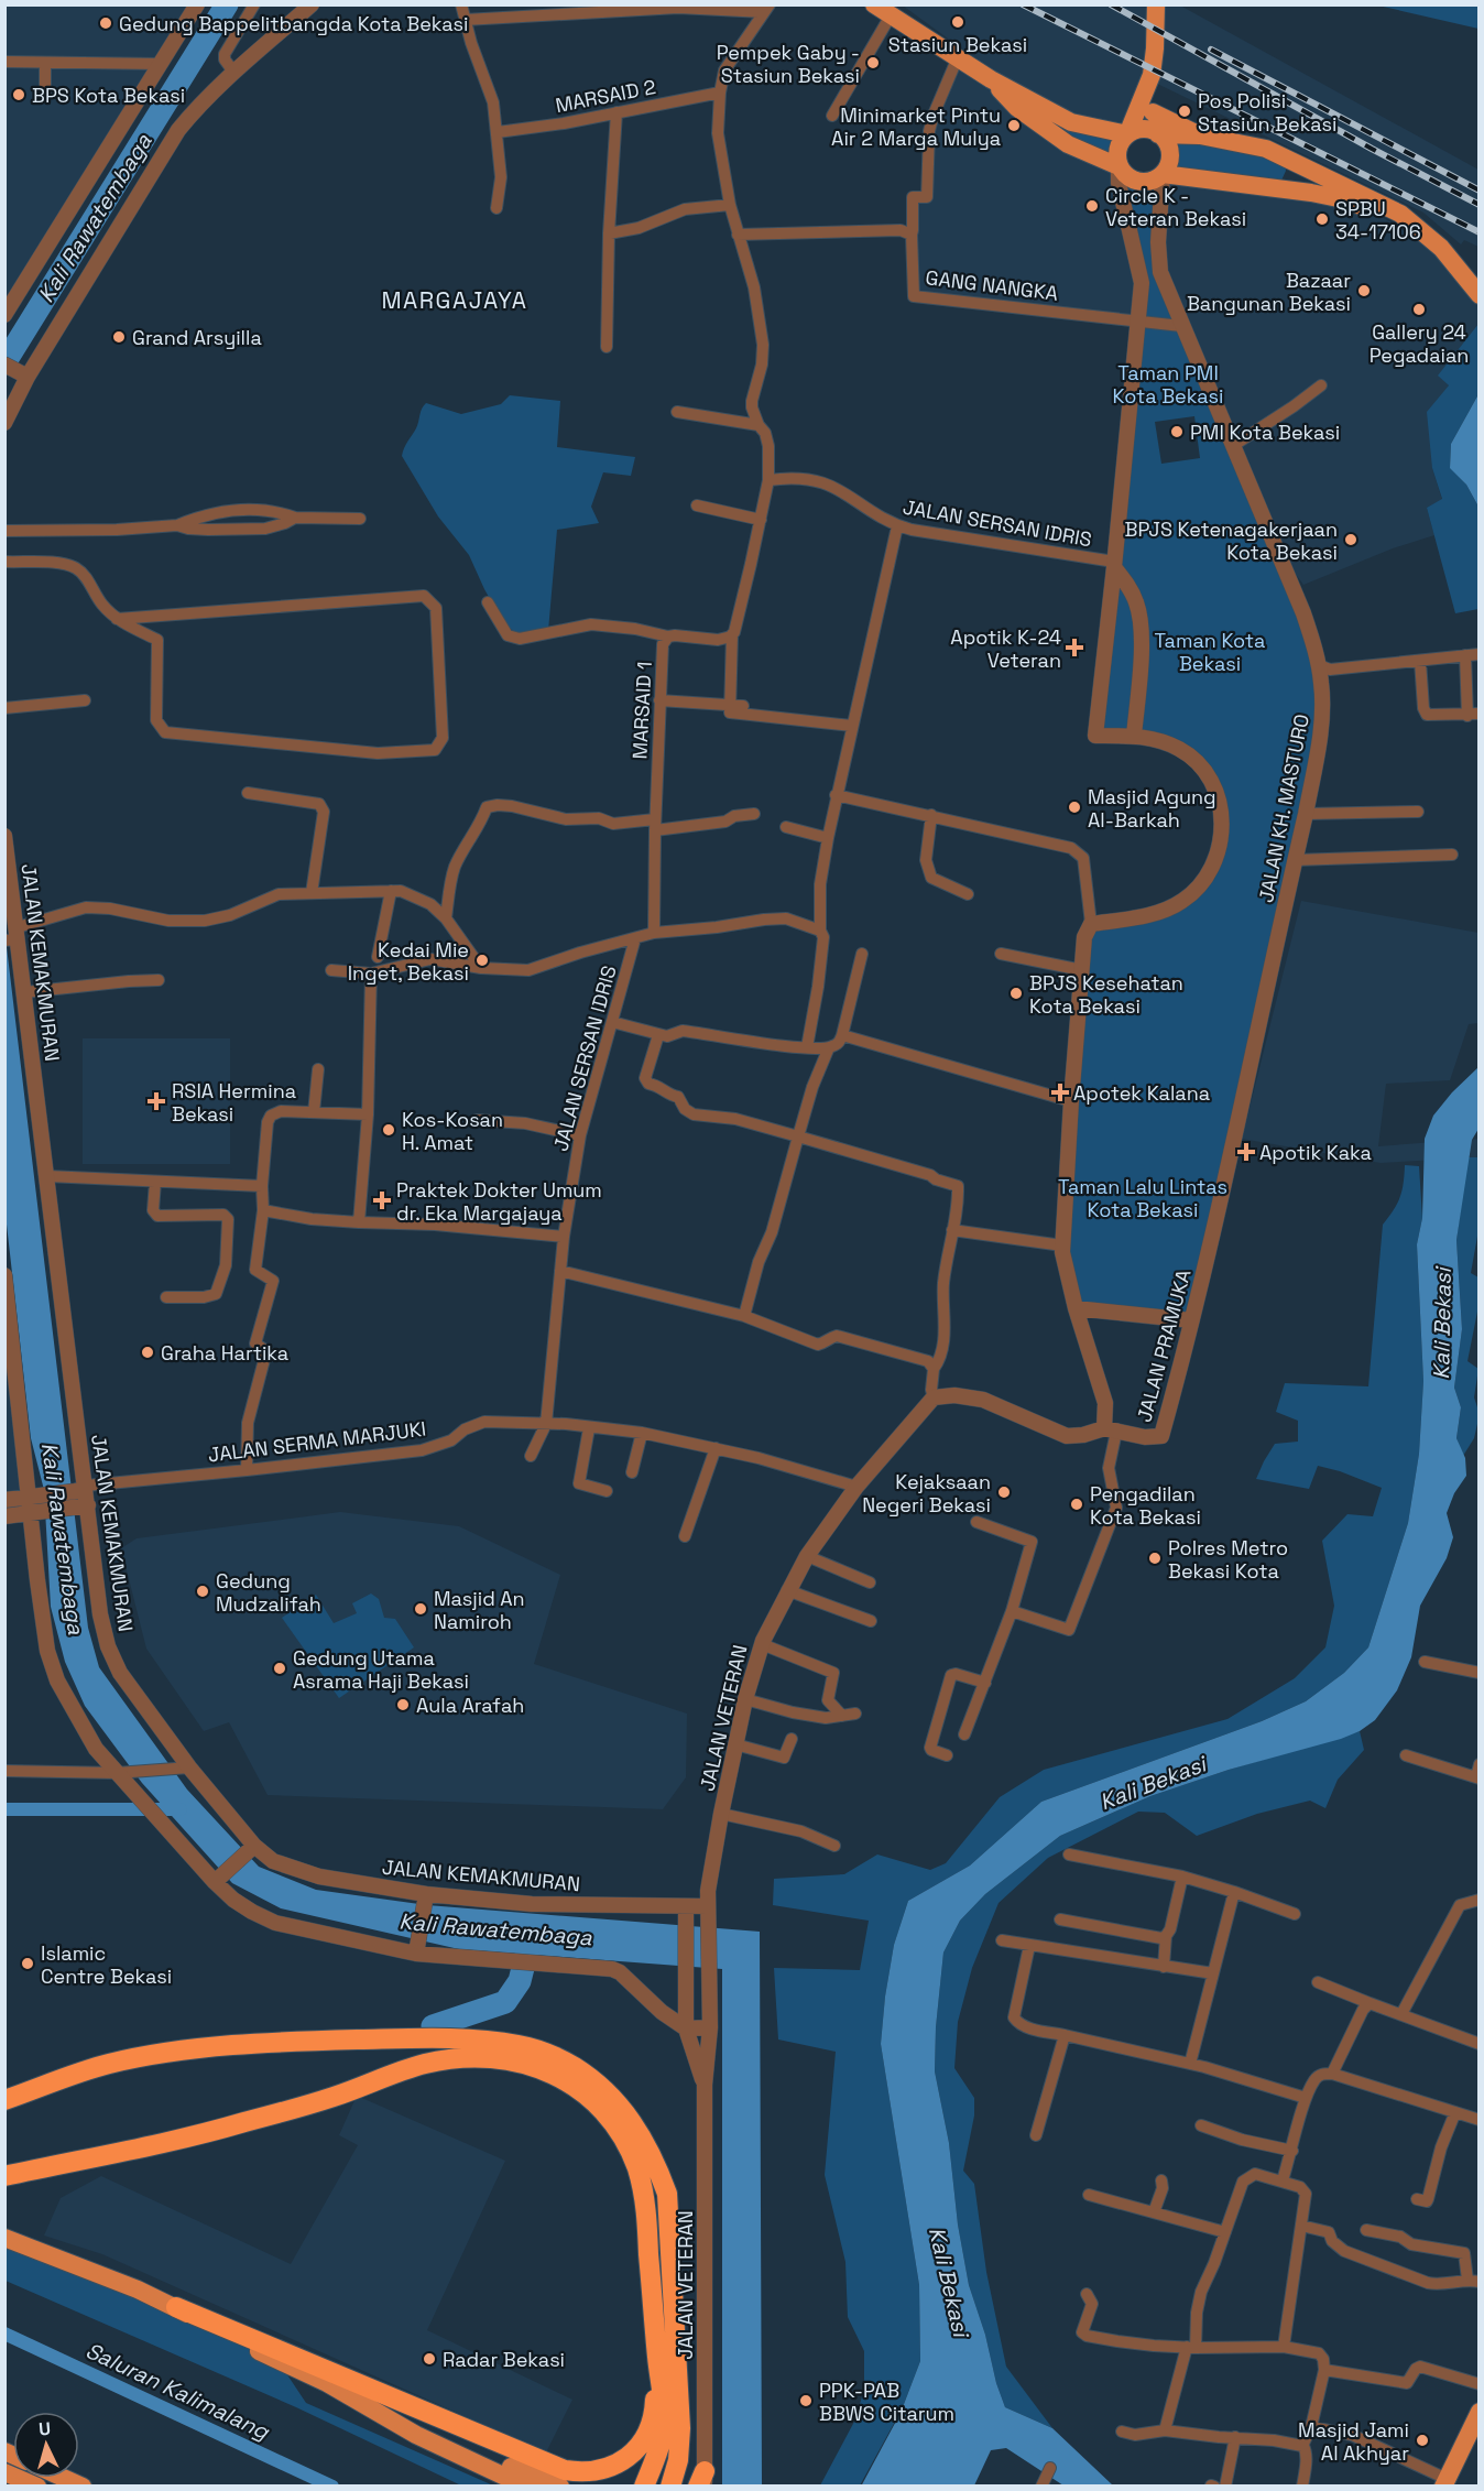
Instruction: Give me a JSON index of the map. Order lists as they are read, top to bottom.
{
  "streets": {
    "street": [
      "MARSAID 2",
      "GANG NANGKA",
      "JALAN SERSAN IDRIS",
      "MARSAID 1",
      "JALAN KH. MASTURO",
      "JALAN KEMAKMURAN",
      "JALAN PRAMUKA",
      "JALAN SERMA MARJUKI",
      "JALAN VETERAN"
    ]
  },
  "crossings": [
    ["JALAN SERSAN IDRIS", "JALAN SERMA MARJUKI"],
    ["JALAN KH. MASTURO", "JALAN PRAMUKA"],
    ["JALAN KEMAKMURAN", "JALAN SERMA MARJUKI"],
    ["JALAN KEMAKMURAN", "JALAN VETERAN"],
    ["JALAN SERMA MARJUKI", "JALAN VETERAN"]
  ],
  "districts": ["MARGAJAYA"],
  "water": ["Kali Rawatembaga", "Kali Bekasi", "Saluran Kalimalang"],
  "parks": ["Taman PMI Kota Bekasi", "Taman Kota Bekasi", "Taman Lalu Lintas Kota Bekasi"],
  "places": {
    "other": [
      "Stasiun Bekasi",
      "Gedung Bappelitbangda Kota Bekasi",
      "Pempek Gaby - Stasiun Bekasi",
      "BPS Kota Bekasi",
      "Pos Polisi Stasiun Bekasi",
      "Minimarket Pintu Air 2 Marga Mulya",
      "Circle K - Veteran Bekasi",
      "SPBU 34-17106",
      "Bazaar Bangunan Bekasi",
      "Gallery 24 Pegadaian",
      "Grand Arsyilla",
      "PMI Kota Bekasi",
      "BPJS Ketenagakerjaan Kota Bekasi",
      "Masjid Agung Al-Barkah",
      "Kedai Mie Inget, Bekasi",
      "BPJS Kesehatan Kota Bekasi",
      "Kos-Kosan H. Amat",
      "Graha Hartika",
      "Kejaksaan Negeri Bekasi",
      "Pengadilan Kota Bekasi",
      "Polres Metro Bekasi Kota",
      "Gedung Mudzalifah",
      "Masjid An Namiroh",
      "Gedung Utama Asrama Haji Bekasi",
      "Aula Arafah",
      "Islamic Centre Bekasi",
      "Radar Bekasi",
      "PPK-PAB BBWS Citarum",
      "Masjid Jami Al Akhyar"
    ],
    "health": [
      "Apotik K-24 Veteran",
      "Apotek Kalana",
      "RSIA Hermina Bekasi",
      "Apotik Kaka",
      "Praktek Dokter Umum dr. Eka Margajaya"
    ]
  },
  "north": "top"
}
